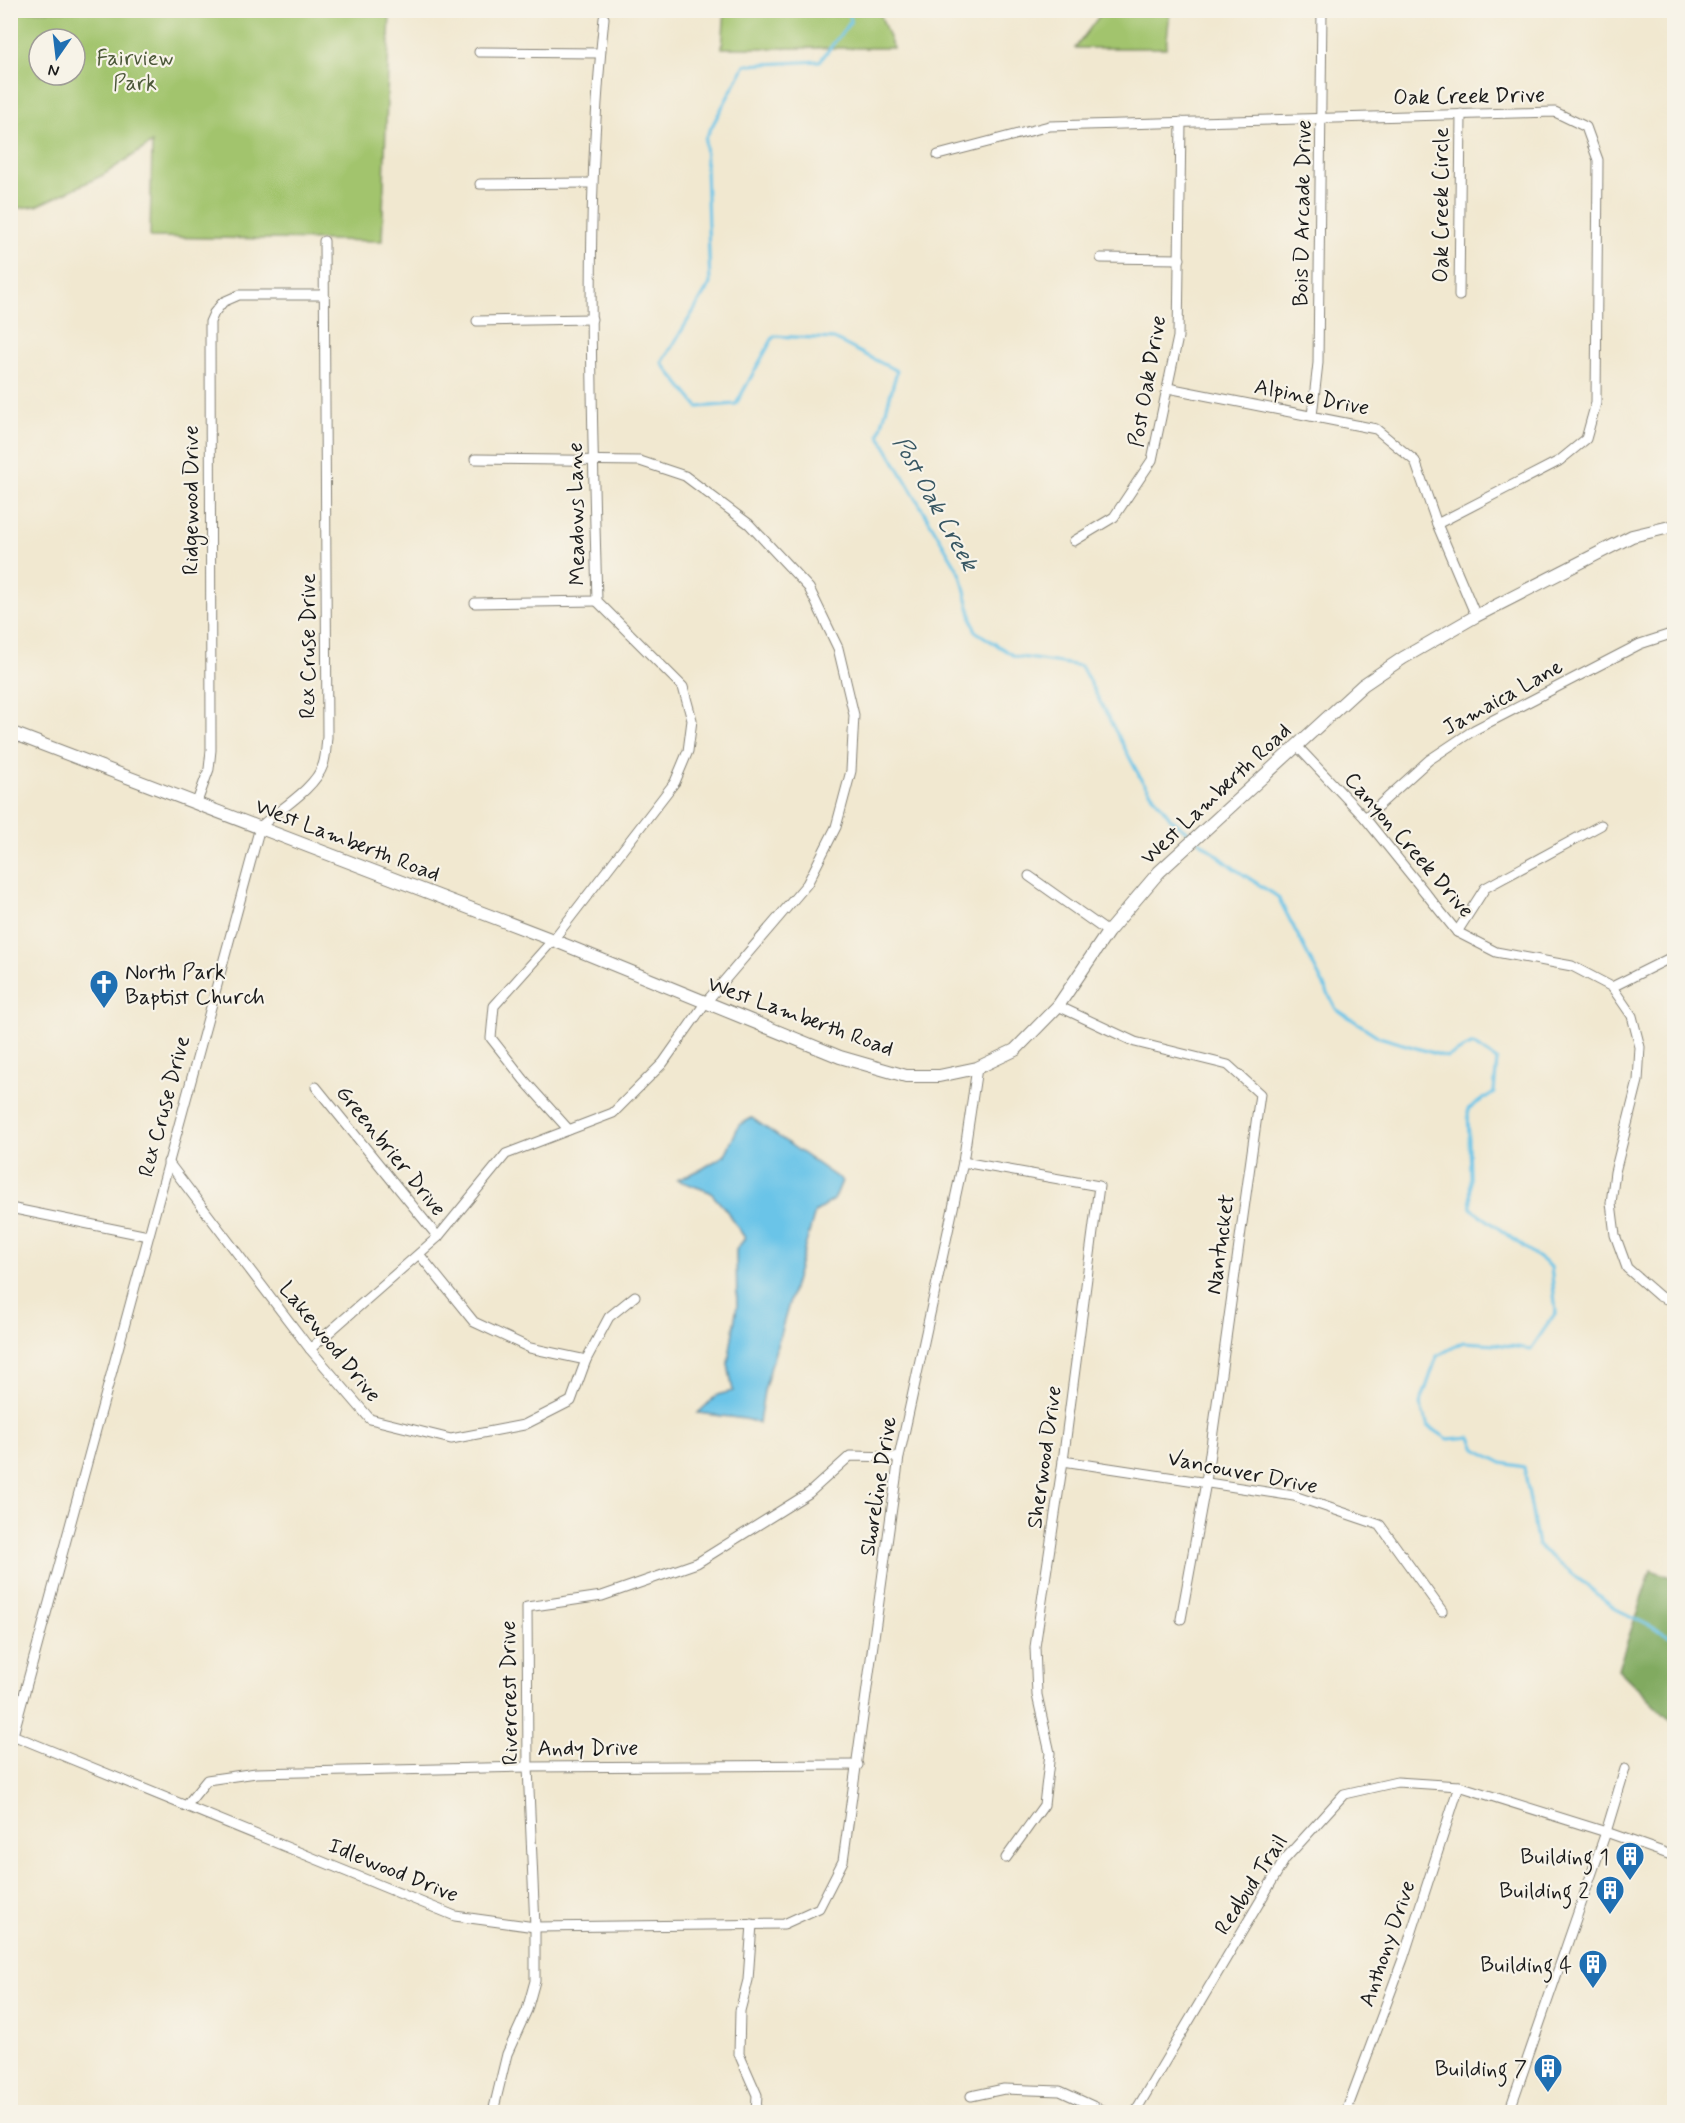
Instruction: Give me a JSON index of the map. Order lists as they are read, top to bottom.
{
  "streets": {
    "street": [
      "Oak Creek Drive",
      "Oak Creek Circle",
      "Bois D Arcade Drive",
      "Post Oak Drive",
      "Alpine Drive",
      "Ridgewood Drive",
      "Meadows Lane",
      "Rex Cruse Drive",
      "Jamaica Lane",
      "West Lamberth Road",
      "Canyon Creek Drive",
      "Greenbrier Drive",
      "Nantucket",
      "Lakewood Drive",
      "Sherwood Drive",
      "Vancouver Drive",
      "Shoreline Drive",
      "Rivercrest Drive",
      "Andy Drive",
      "Idlewood Drive",
      "Redbud Trail",
      "Anthony Drive"
    ]
  },
  "crossings": [
    ["Oak Creek Drive", "Oak Creek Circle"],
    ["Oak Creek Drive", "Bois D Arcade Drive"],
    ["Oak Creek Drive", "Post Oak Drive"],
    ["Oak Creek Drive", "Alpine Drive"],
    ["Bois D Arcade Drive", "Alpine Drive"],
    ["Post Oak Drive", "Alpine Drive"],
    ["Alpine Drive", "West Lamberth Road"],
    ["Ridgewood Drive", "Rex Cruse Drive"],
    ["Ridgewood Drive", "West Lamberth Road"],
    ["Meadows Lane", "West Lamberth Road"],
    ["Rex Cruse Drive", "West Lamberth Road"],
    ["Rex Cruse Drive", "Lakewood Drive"],
    ["Rex Cruse Drive", "Idlewood Drive"],
    ["Jamaica Lane", "Canyon Creek Drive"],
    ["West Lamberth Road", "Canyon Creek Drive"],
    ["West Lamberth Road", "Nantucket"],
    ["West Lamberth Road", "Shoreline Drive"],
    ["Nantucket", "Vancouver Drive"],
    ["Sherwood Drive", "Vancouver Drive"],
    ["Sherwood Drive", "Shoreline Drive"],
    ["Shoreline Drive", "Rivercrest Drive"],
    ["Shoreline Drive", "Andy Drive"],
    ["Shoreline Drive", "Idlewood Drive"],
    ["Rivercrest Drive", "Andy Drive"],
    ["Rivercrest Drive", "Idlewood Drive"],
    ["Andy Drive", "Idlewood Drive"],
    ["Redbud Trail", "Anthony Drive"]
  ],
  "water": ["Post Oak Creek"],
  "parks": ["Fairview Park"],
  "places": {
    "church": ["North Park Baptist Church"],
    "building": [
      "Building 1",
      "Building 2",
      "Building 4",
      "Building 7"
    ]
  },
  "north": "bottom"
}
